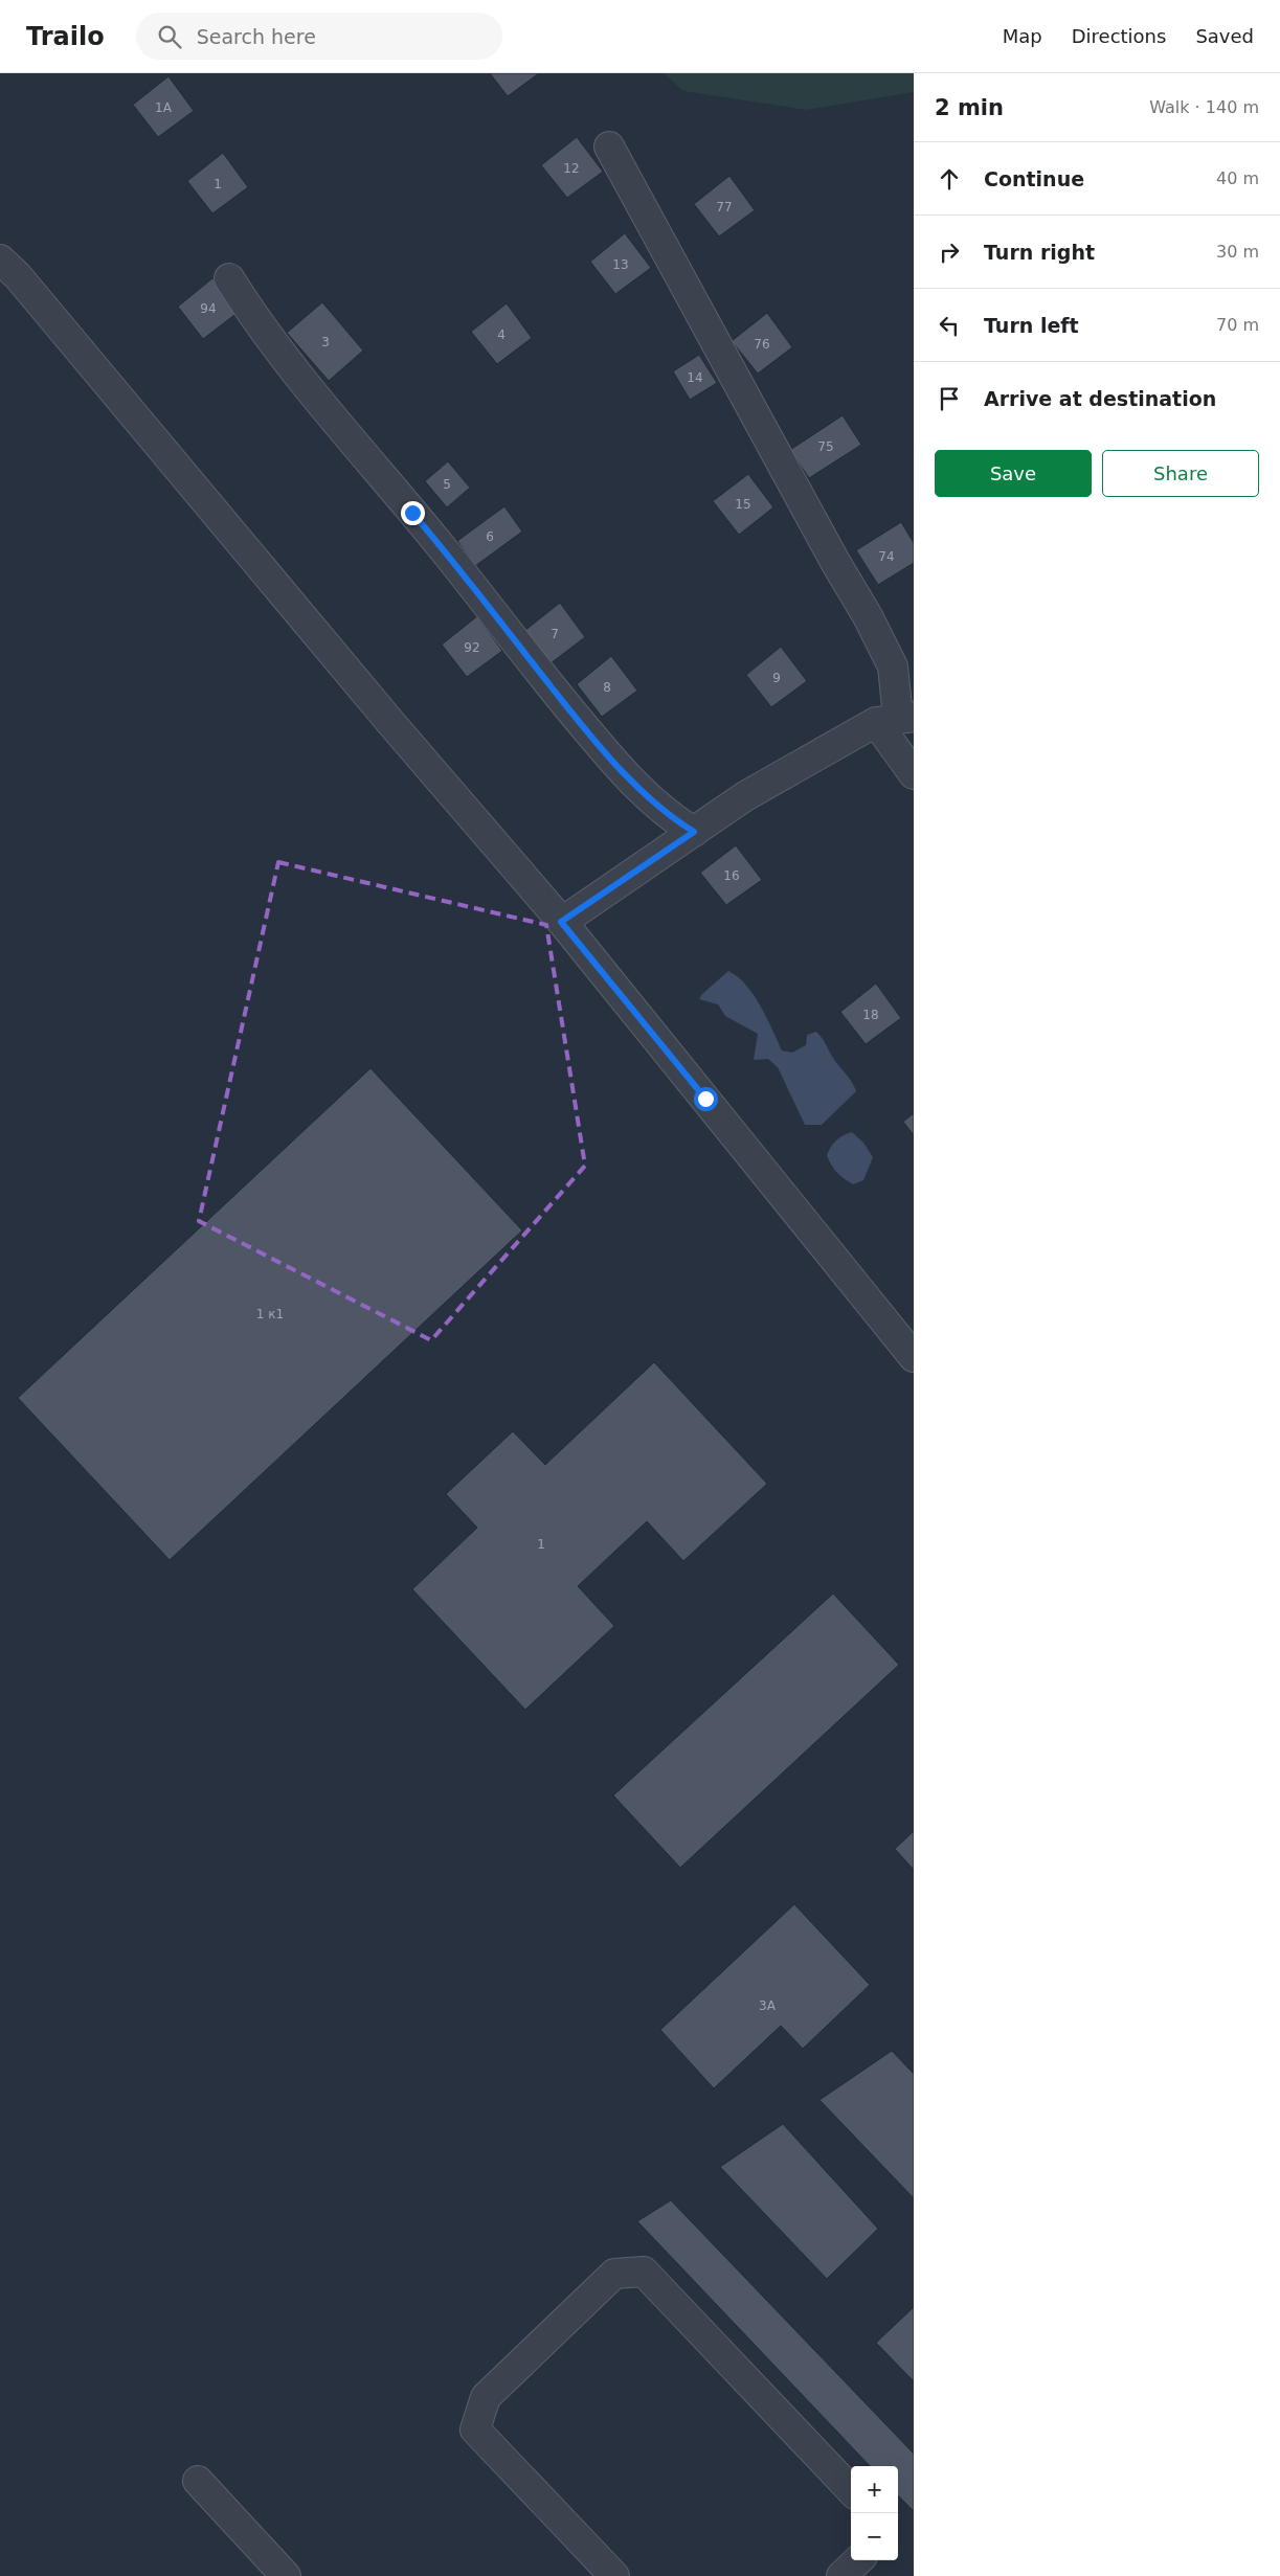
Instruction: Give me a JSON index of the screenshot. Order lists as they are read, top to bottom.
{
  "house_numbers": [
    "1А",
    "12",
    "1",
    "77",
    "13",
    "94",
    "4",
    "3",
    "76",
    "14",
    "75",
    "5",
    "15",
    "6",
    "74",
    "7",
    "92",
    "9",
    "8",
    "16",
    "18",
    "1 к1",
    "1",
    "3А"
  ],
  "page": {
    "header": "Trailo",
    "search": "Search here",
    "nav": ["Map", "Directions", "Saved"],
    "heading": ["2 min", "Walk · 140 m"],
    "list": [
      ["Continue", "40 m"],
      ["Turn right", "30 m"],
      ["Turn left", "70 m"],
      "Arrive at destination"
    ],
    "buttons": ["Save", "Share"],
    "map_buttons": ["+", "−"]
  }
}
